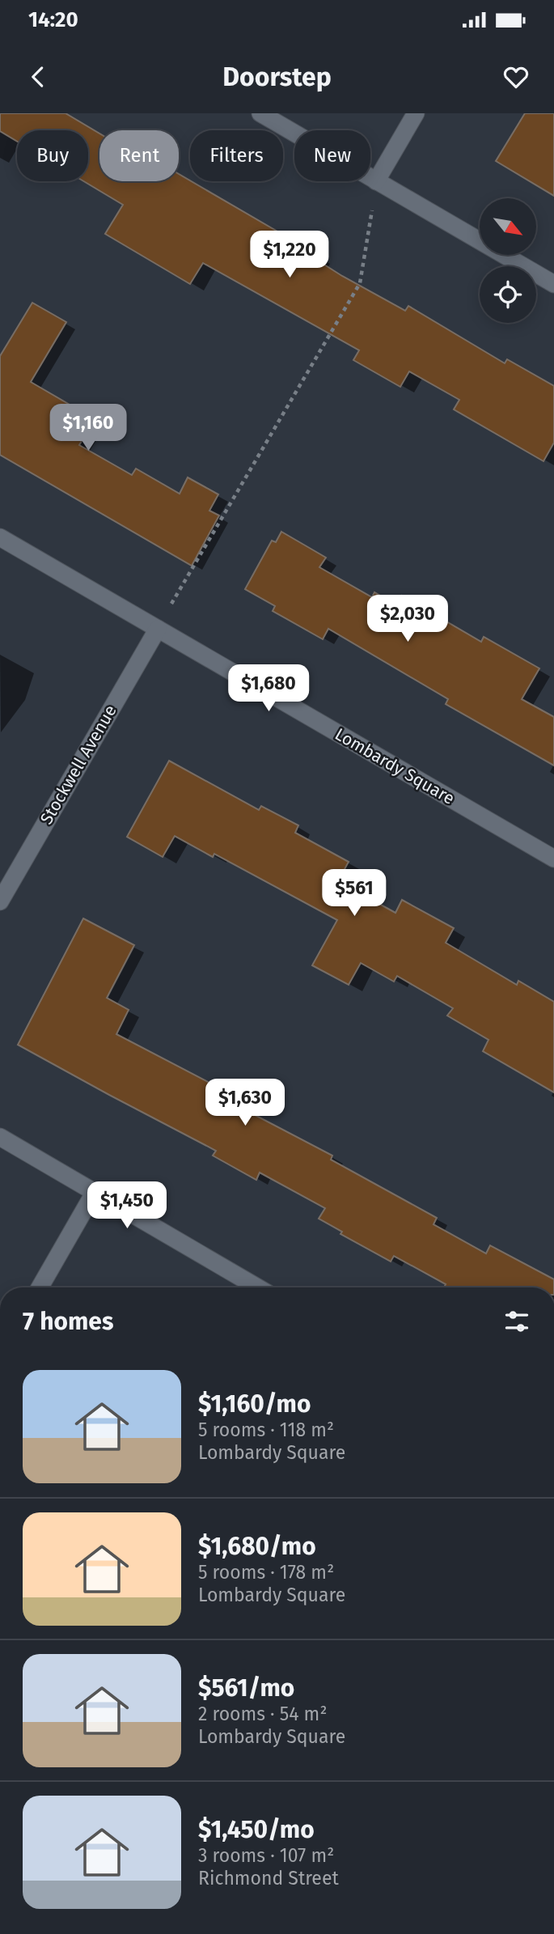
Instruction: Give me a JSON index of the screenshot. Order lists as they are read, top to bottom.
{
  "streets": {
    "street": ["Stockwell Avenue", "Lombardy Square"]
  },
  "crossings": [
    ["Stockwell Avenue", "Lombardy Square"]
  ],
  "north": "bottom right",
  "page": {
    "status": "14:20",
    "header": "Doorstep",
    "chip": [
      "Buy",
      "Rent",
      "Filters",
      "New"
    ],
    "price": [
      "$1,220",
      "$1,160",
      "$2,030",
      "$1,680",
      "$561",
      "$1,630",
      "$1,450"
    ],
    "heading": "7 homes",
    "list": [
      {
        "name": "$1,160/mo",
        "note": "5 rooms · 118 m² · Lombardy Square"
      },
      {
        "name": "$1,680/mo",
        "note": "5 rooms · 178 m² · Lombardy Square"
      },
      {
        "name": "$561/mo",
        "note": "2 rooms · 54 m² · Lombardy Square"
      },
      {
        "name": "$1,450/mo",
        "note": "3 rooms · 107 m² · Richmond Street"
      }
    ]
  }
}
